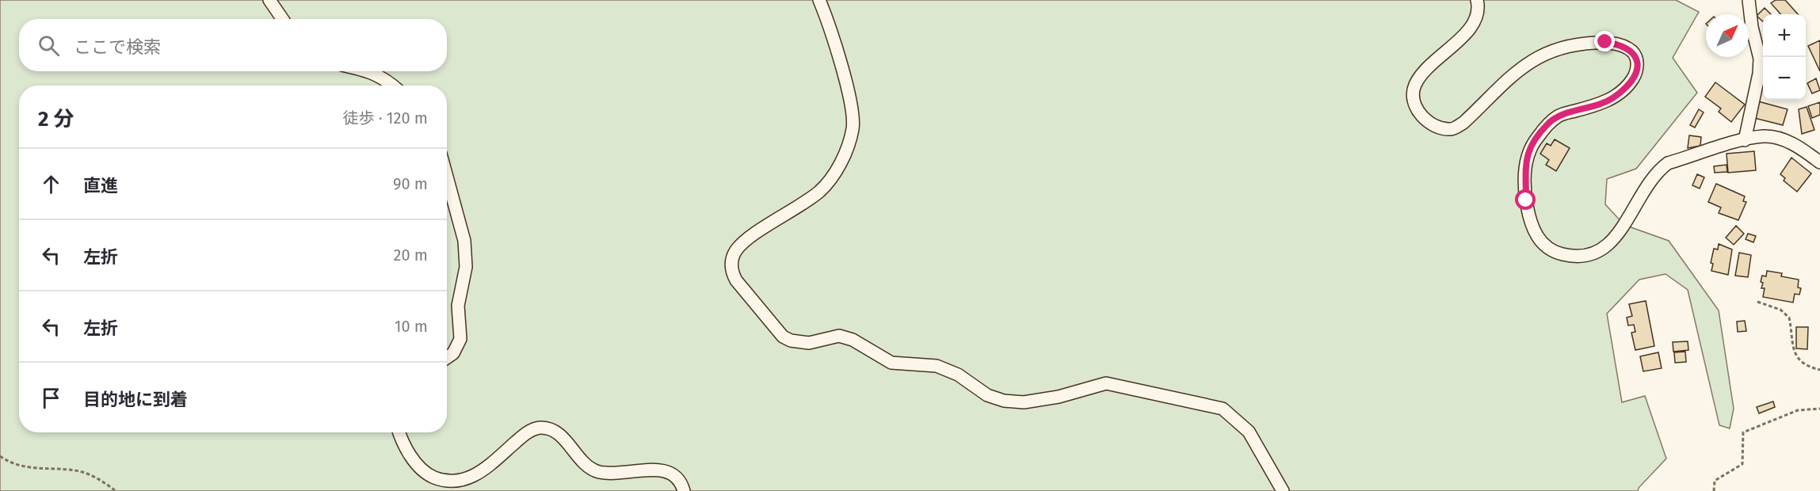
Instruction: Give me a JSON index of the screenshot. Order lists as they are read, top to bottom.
{
  "north": "top right",
  "page": {
    "map_buttons": ["+", "−"],
    "search": "ここで検索",
    "heading": ["2 分", "徒歩 · 120 m"],
    "list": [
      ["直進", "90 m"],
      ["左折", "20 m"],
      ["左折", "10 m"],
      "目的地に到着"
    ]
  }
}
